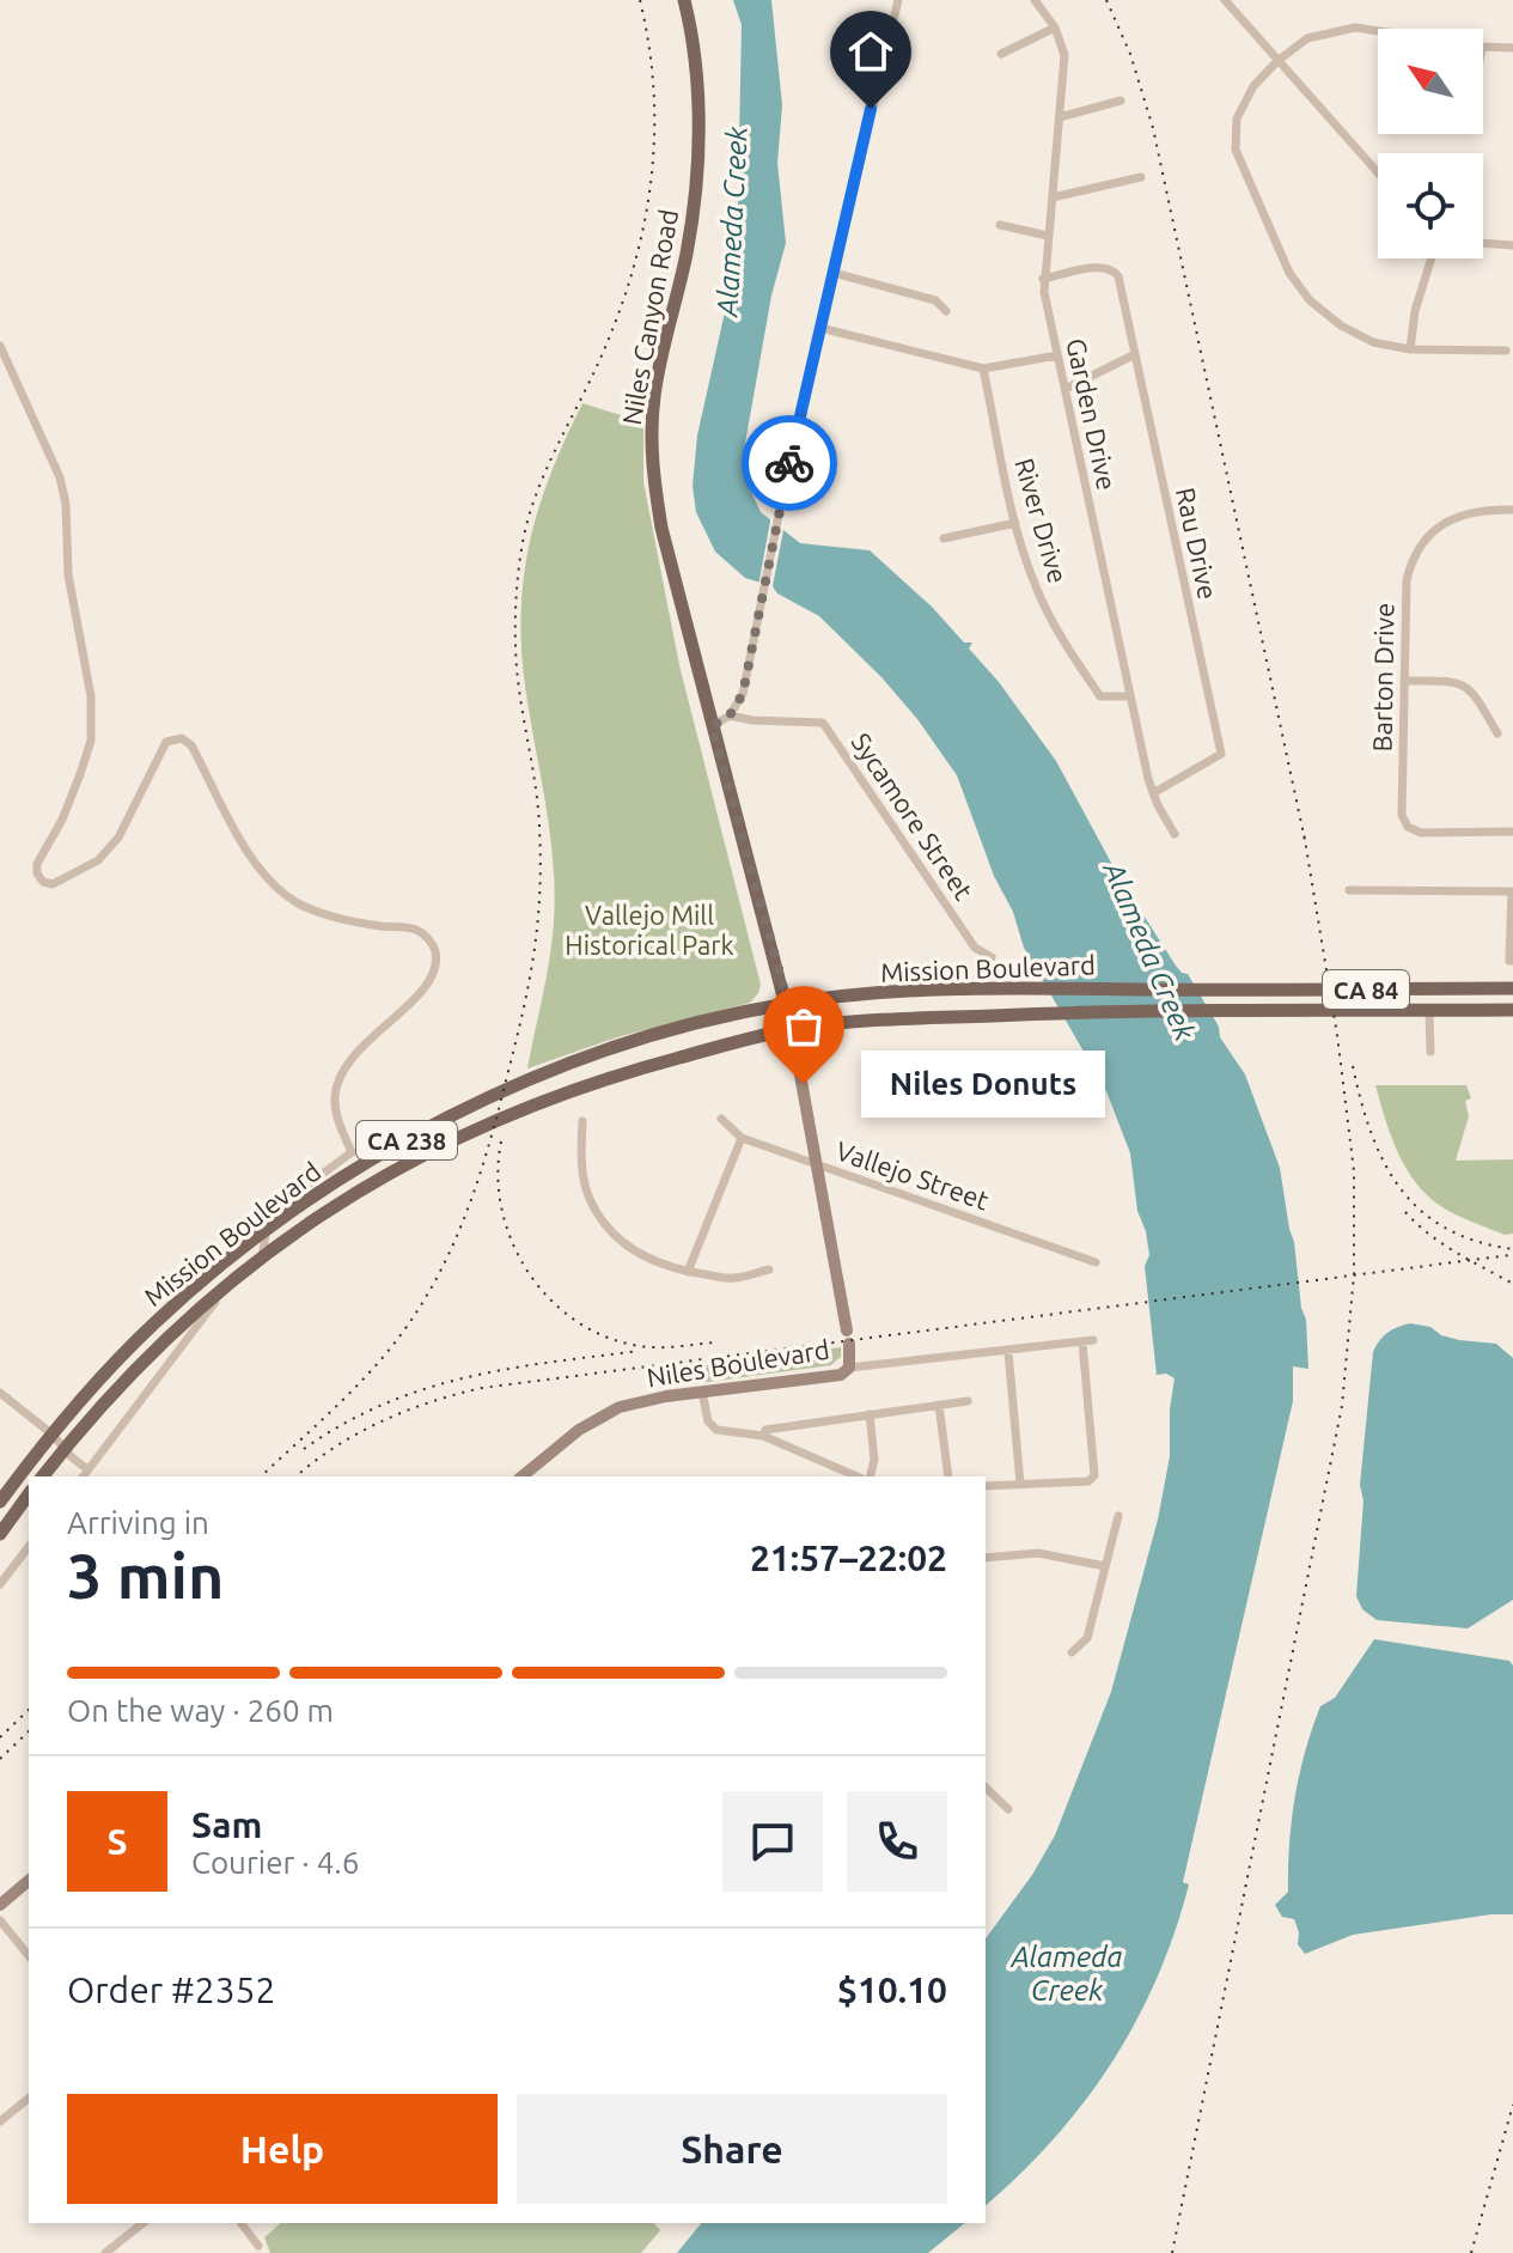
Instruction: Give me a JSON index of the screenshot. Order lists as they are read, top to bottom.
{
  "streets": {
    "main road": [
      "Niles Canyon Road",
      "Mission Boulevard",
      "CA 84",
      "CA 238",
      "Niles Boulevard"
    ],
    "street": [
      "Garden Drive",
      "River Drive",
      "Rau Drive",
      "Barton Drive",
      "Sycamore Street",
      "Vallejo Street"
    ]
  },
  "crossings": [
    ["Niles Canyon Road", "Mission Boulevard"],
    ["Niles Canyon Road", "Niles Boulevard"],
    ["Garden Drive", "River Drive"],
    ["Garden Drive", "Rau Drive"],
    ["Mission Boulevard", "Niles Boulevard"],
    ["Vallejo Street", "Niles Boulevard"]
  ],
  "water": ["Alameda Creek"],
  "parks": ["Vallejo Mill Historical Park"],
  "places": ["Niles Donuts"],
  "north": "top left",
  "page": {
    "bubble": "Niles Donuts",
    "heading": ["3 min", "Arriving in", "21:57–22:02"],
    "panel": [
      "Sam",
      "Courier · 4.6",
      "Order #2352",
      "$10.10"
    ],
    "bar": "On the way · 260 m",
    "round": "S",
    "buttons": ["Help", "Share"]
  }
}
